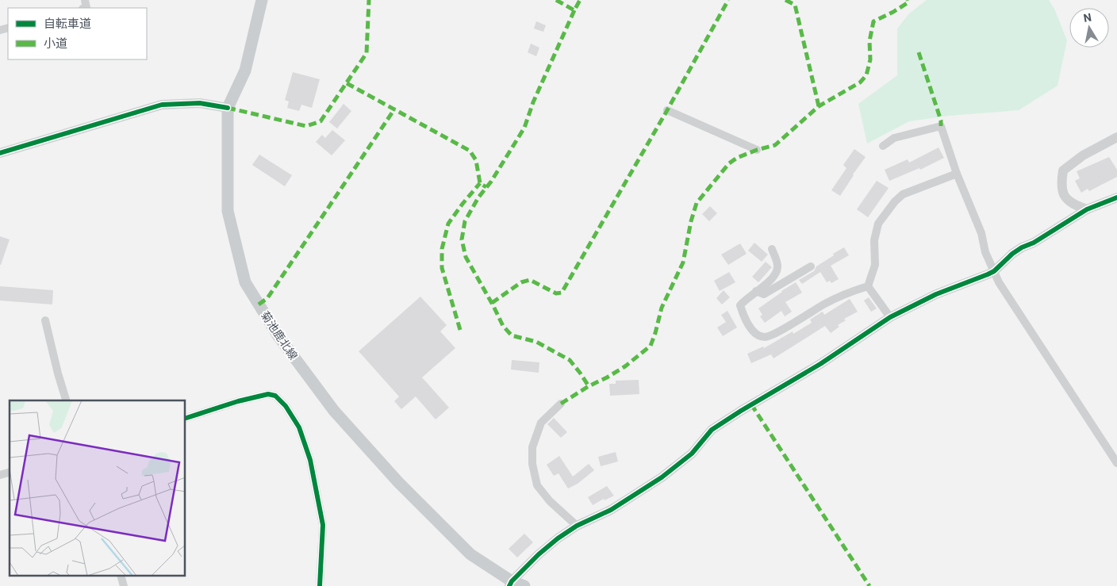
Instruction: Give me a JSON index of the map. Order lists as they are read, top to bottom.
{
  "streets": {
    "main road": ["菊池鹿北線"]
  },
  "legend": ["自転車道", "小道"],
  "north": "top"
}
